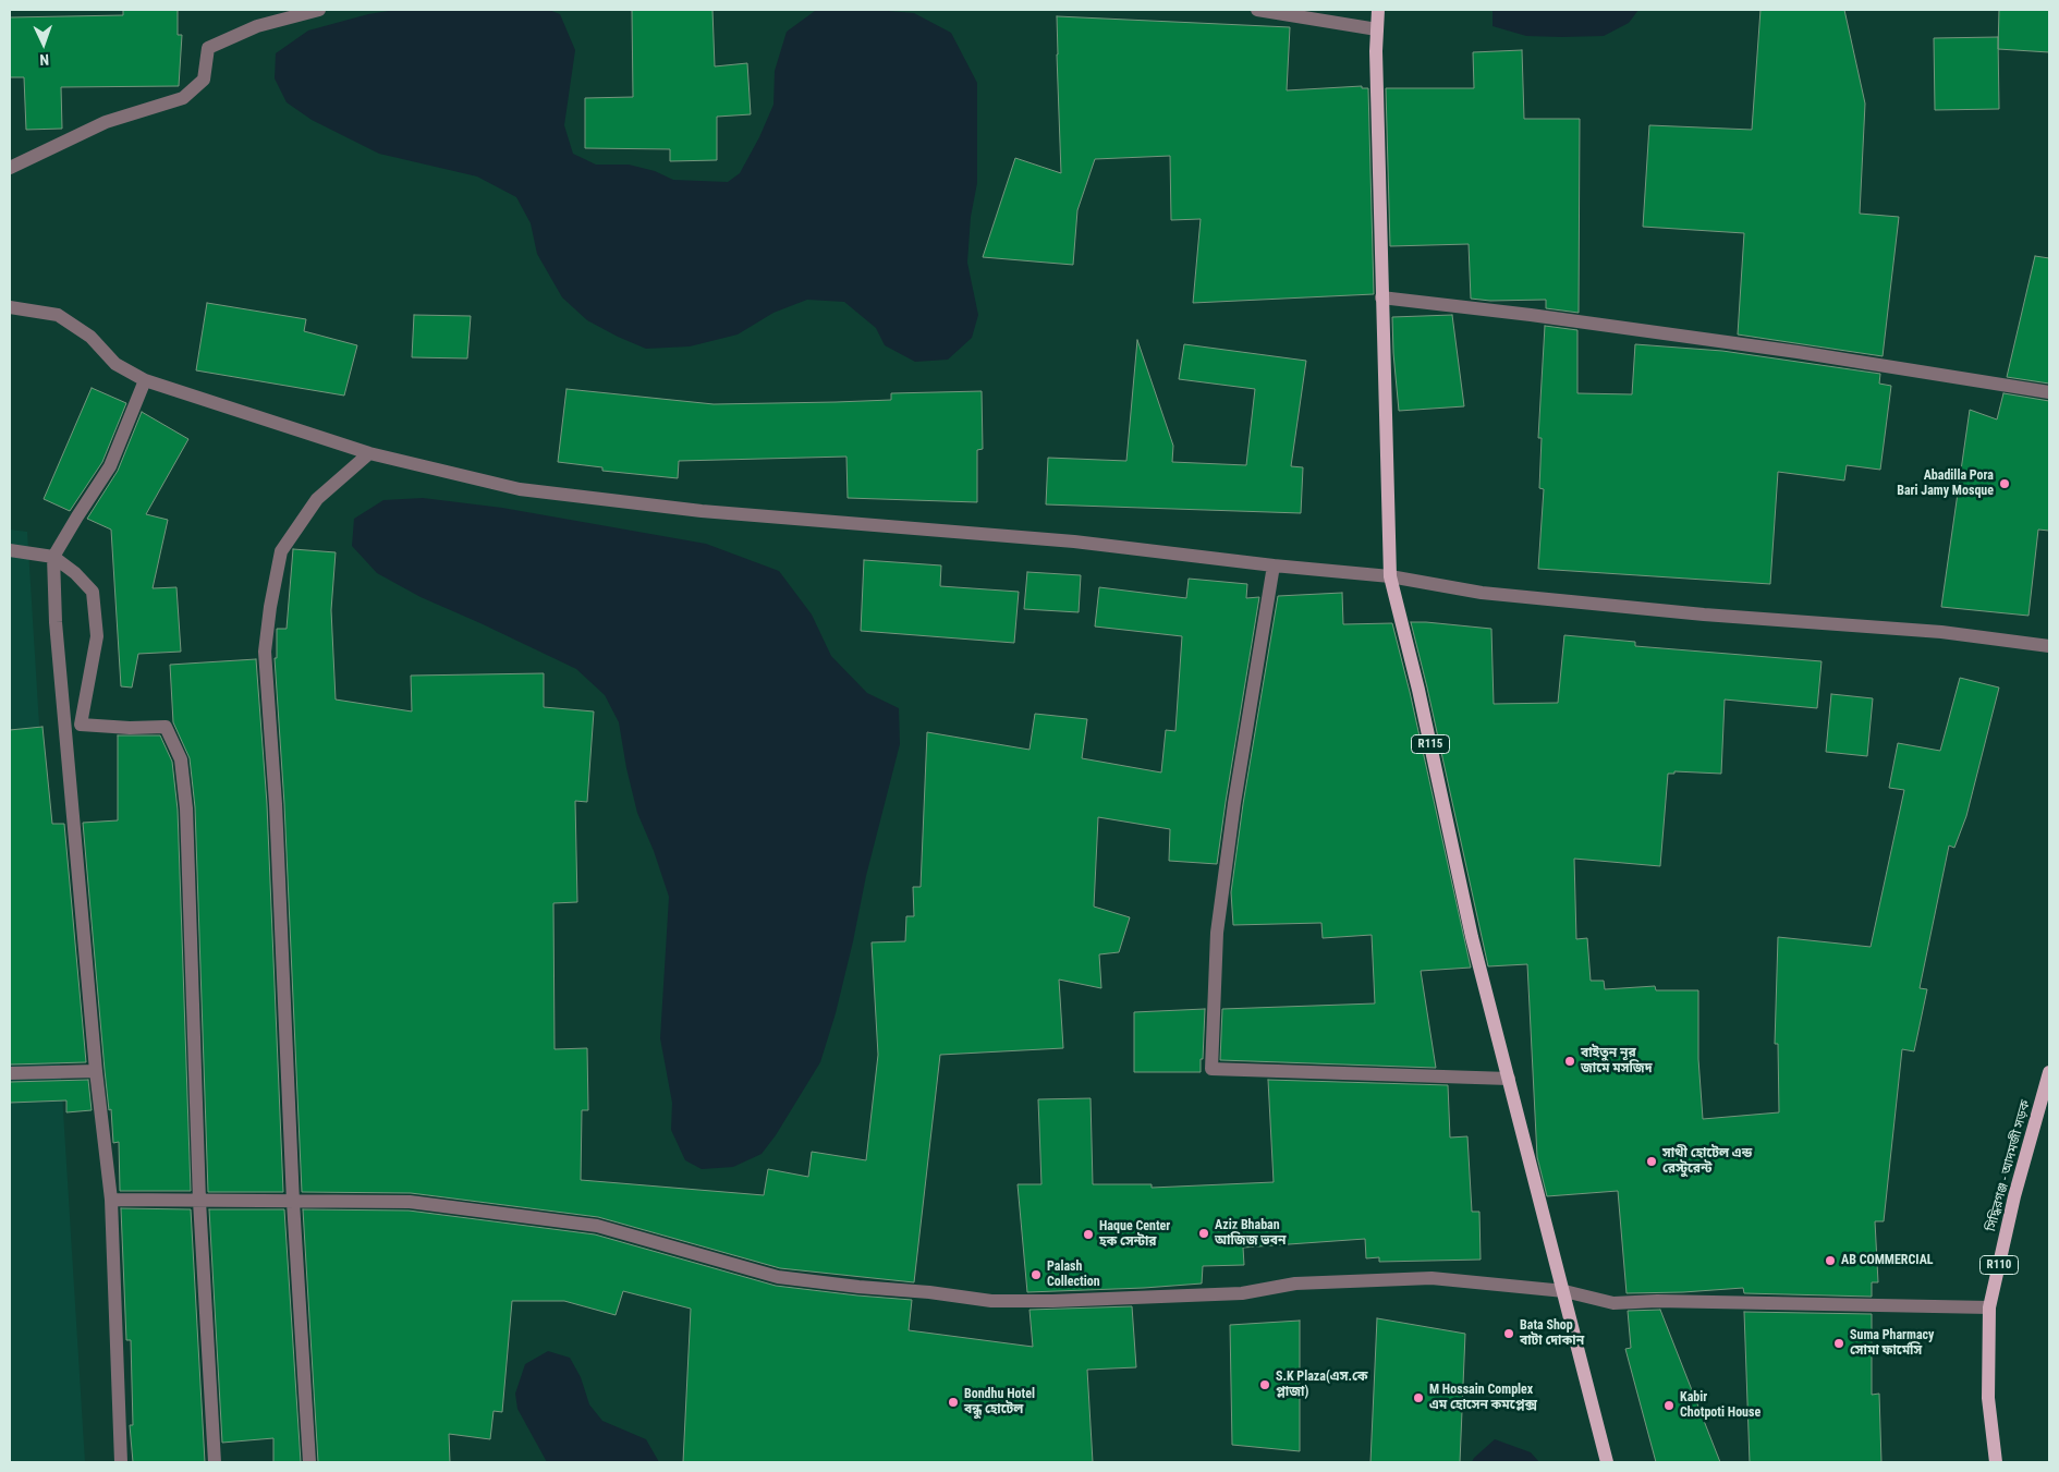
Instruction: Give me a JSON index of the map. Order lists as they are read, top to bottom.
{
  "streets": {
    "main road": ["R115", "সিদ্ধিরগঞ্জ - আদমজী সড়ক", "R110"]
  },
  "places": [
    "Abadilla Pora Bari Jamy Mosque",
    "বাইতুন নূর জামে মসজিদ",
    "সাথী হোটেল এন্ড রেস্টুরেন্ট",
    "Aziz Bhaban আজিজ ভবন",
    "Haque Center হক সেন্টার",
    "AB COMMERCIAL",
    "Palash Collection",
    "Bata Shop বাটা দোকান",
    "Suma Pharmacy সোমা ফার্মেসি",
    "S.K Plaza(এস.কে প্লাজা)",
    "M Hossain Complex এম হোসেন কমপ্লেক্স",
    "Bondhu Hotel বন্ধু হোটেল",
    "Kabir Chotpoti House"
  ],
  "north": "bottom"
}
